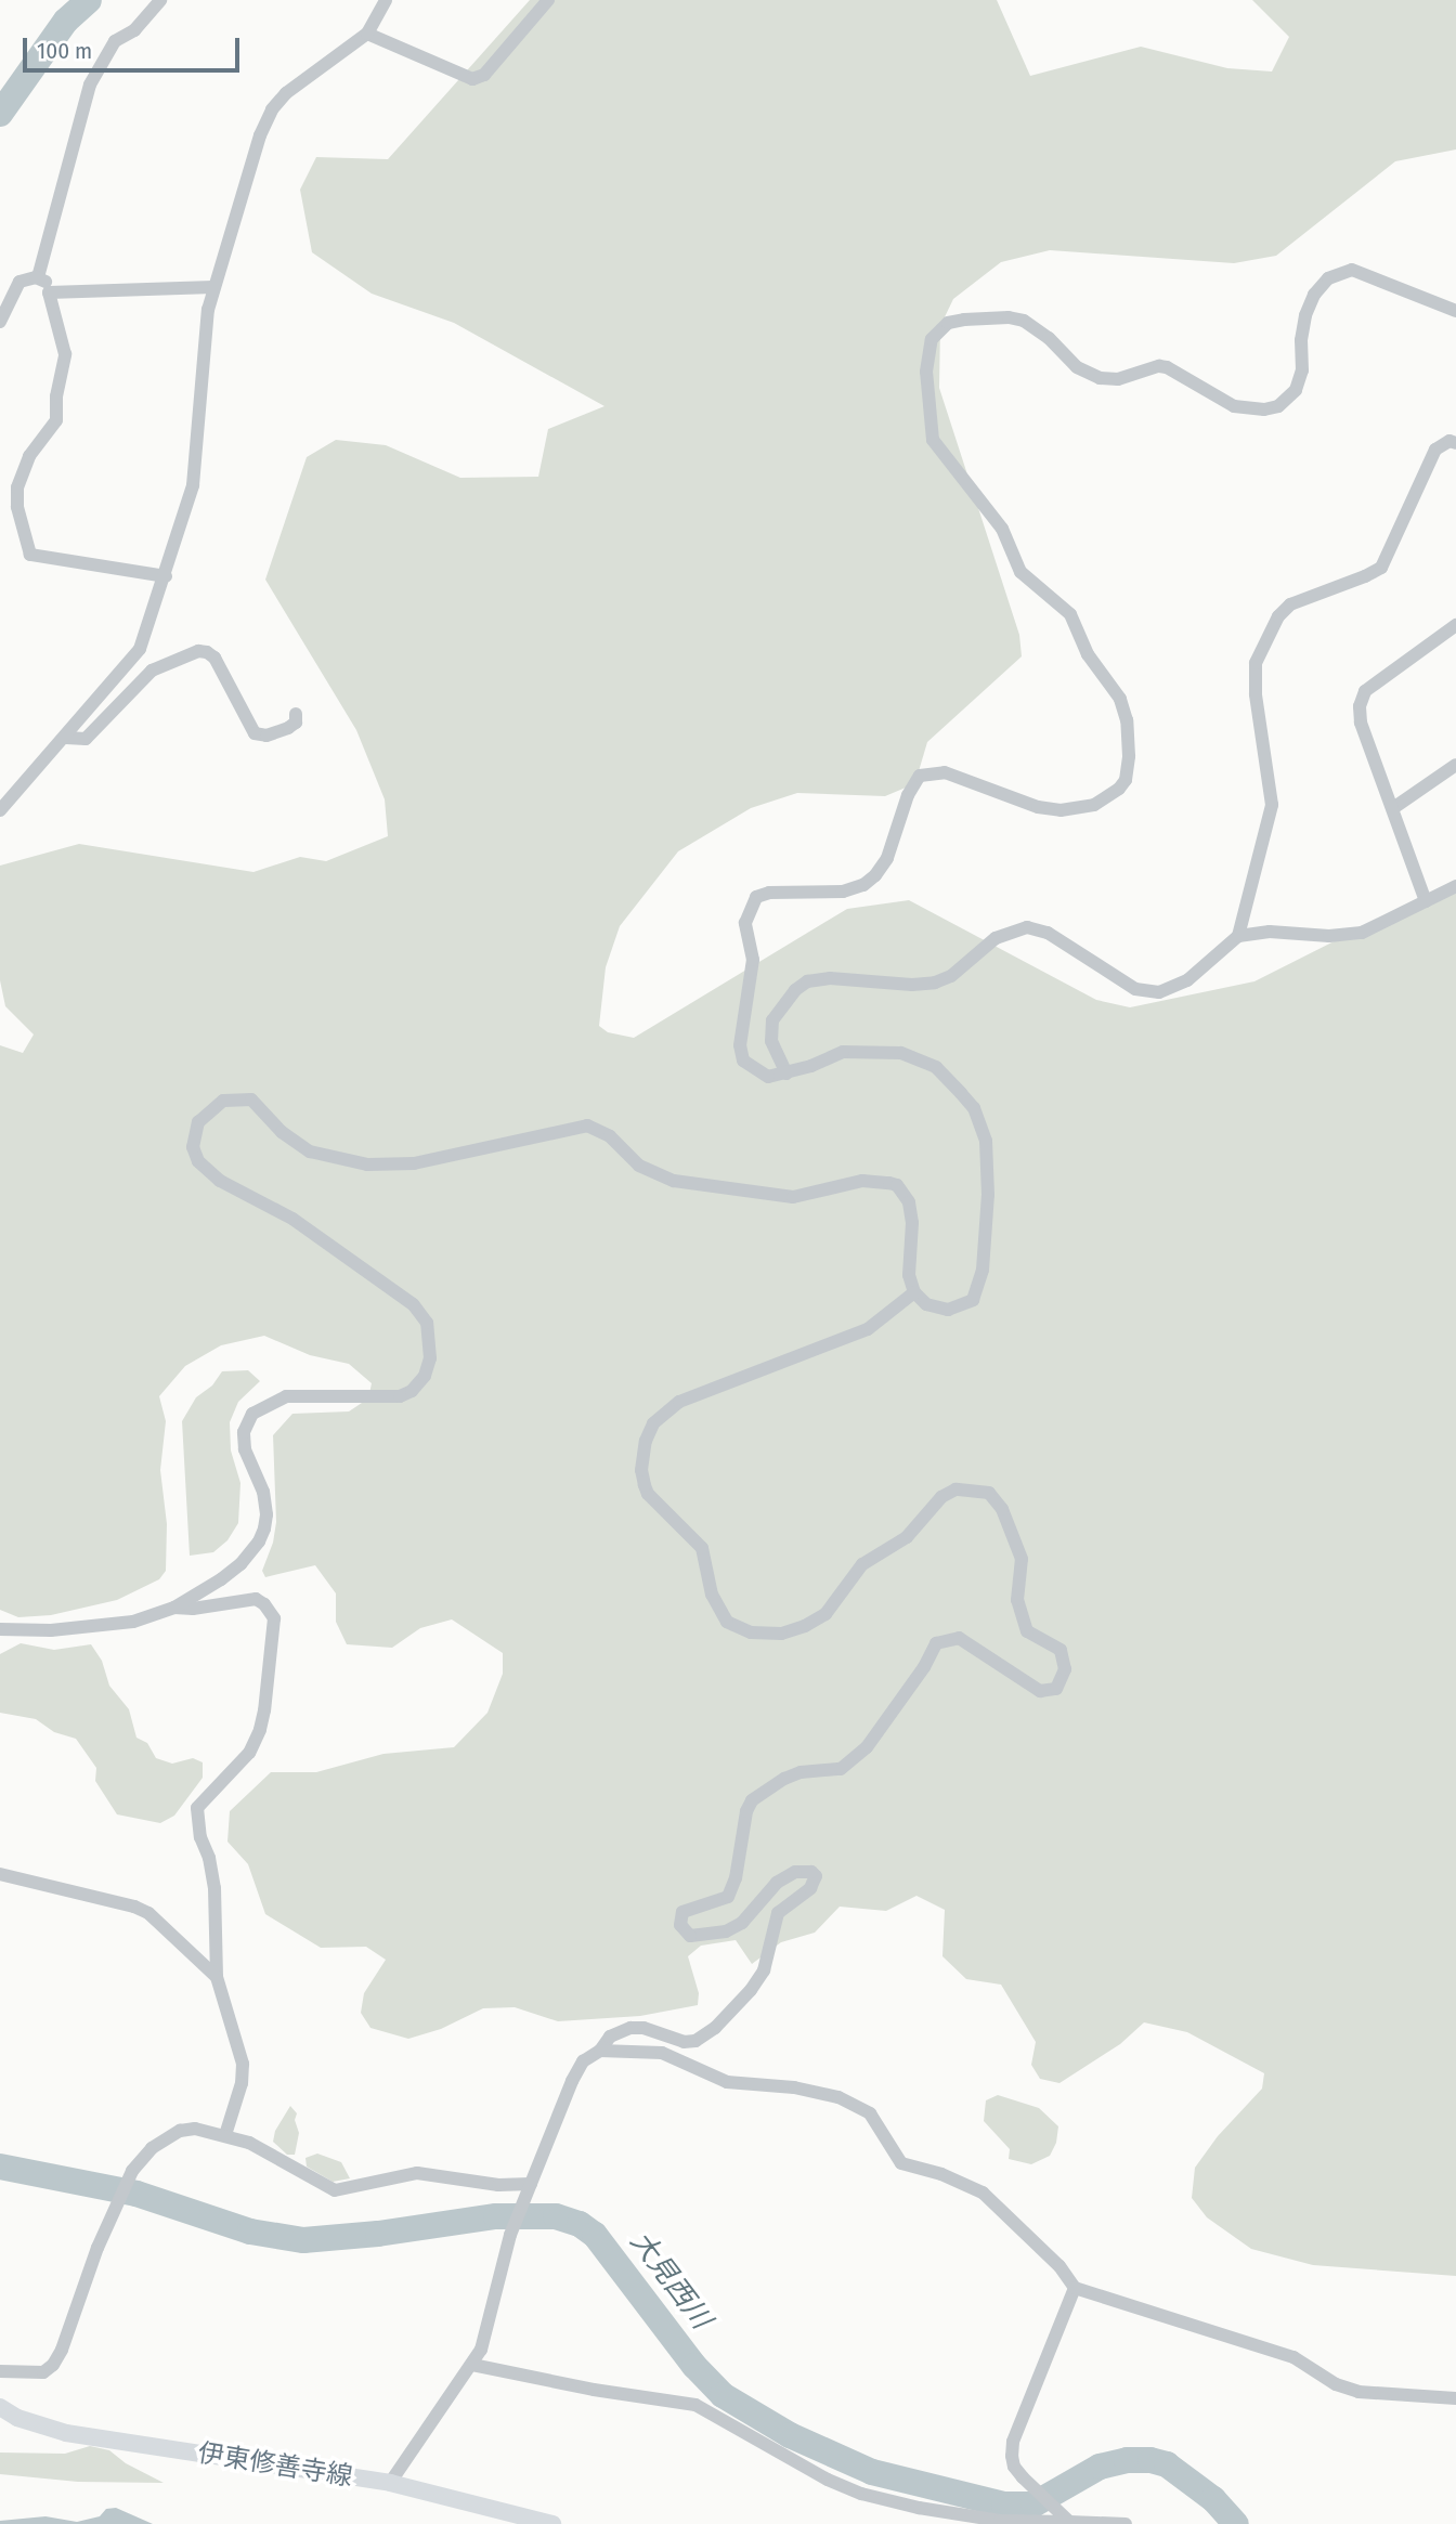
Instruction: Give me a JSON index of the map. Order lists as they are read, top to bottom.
{
  "streets": {
    "main road": ["伊東修善寺線"]
  },
  "water": ["大見西川"],
  "scale_bar": "100 m"
}
